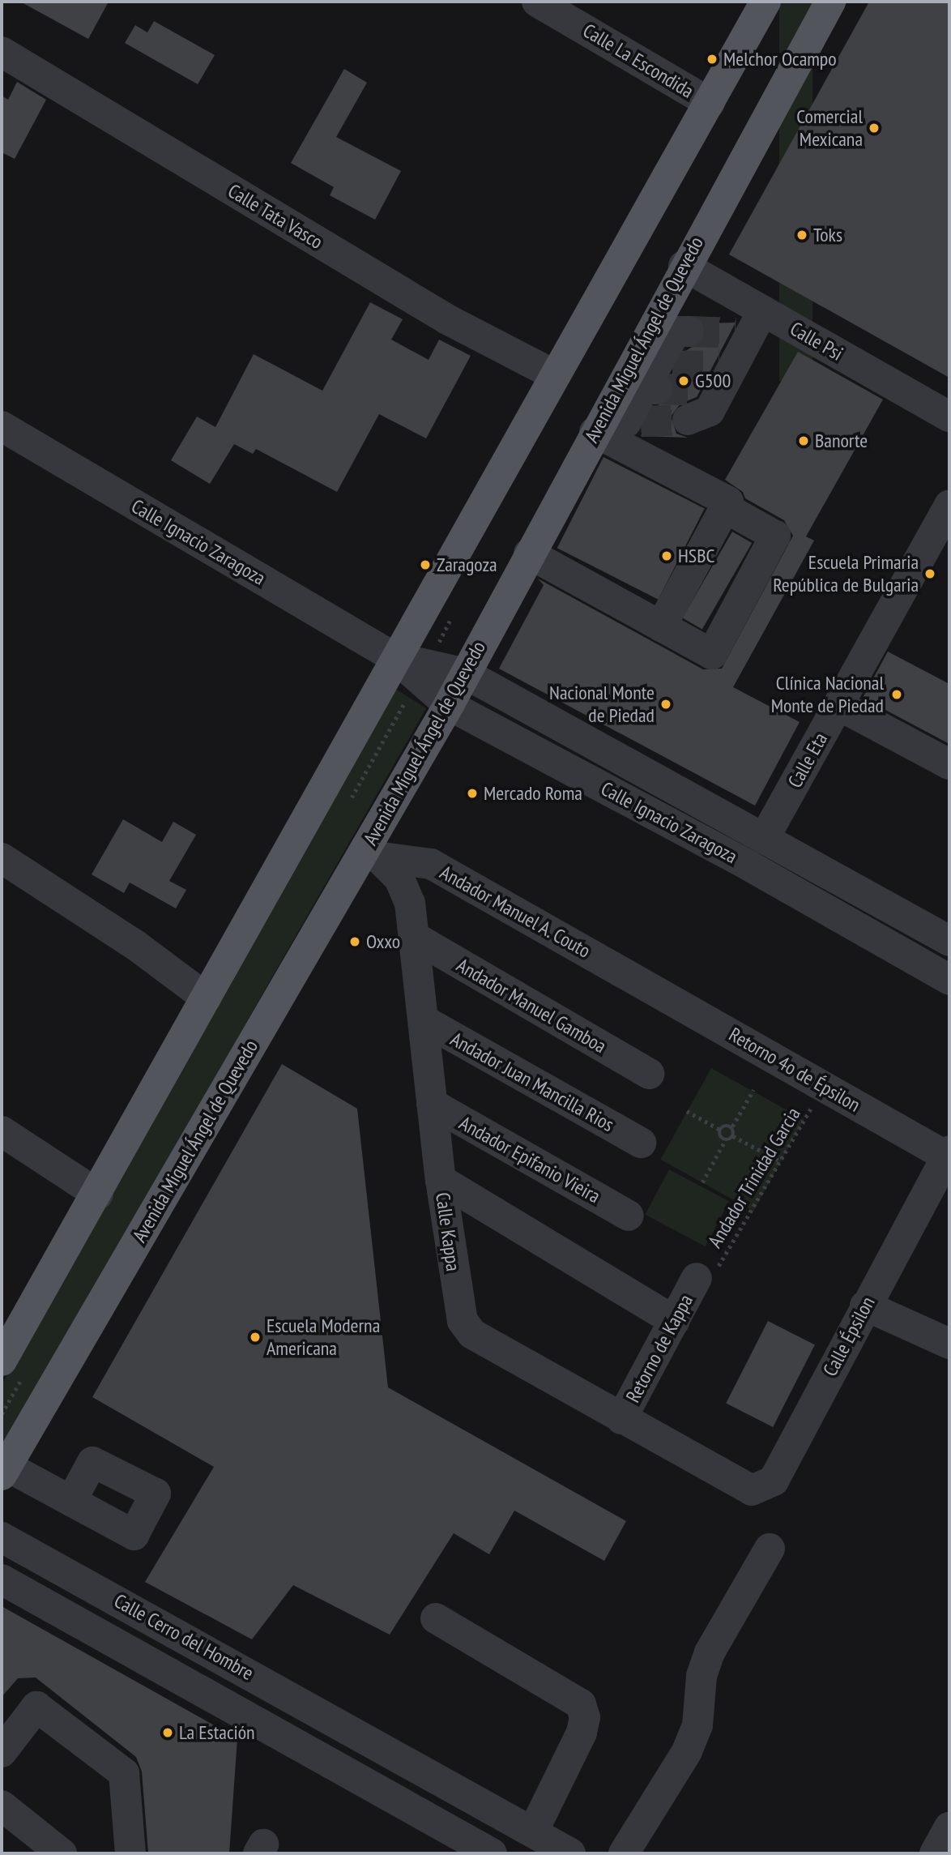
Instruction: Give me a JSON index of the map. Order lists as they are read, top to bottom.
{
  "streets": {
    "main road": ["Avenida Miguel Ángel de Quevedo"],
    "street": [
      "Calle La Escondida",
      "Calle Tata Vasco",
      "Calle Psi",
      "Calle Ignacio Zaragoza",
      "Calle Eta",
      "Andador Manuel A. Couto",
      "Andador Manuel Gamboa",
      "Retorno 4o de Épsilon",
      "Andador Juan Mancilla Rios",
      "Andador Epifanio Vieira",
      "Calle Kappa",
      "Calle Épsilon",
      "Retorno de Kappa",
      "Calle Cerro del Hombre"
    ],
    "path": ["Andador Trinidad Garcia"]
  },
  "crossings": [
    ["Avenida Miguel Ángel de Quevedo", "Calle Psi"],
    ["Avenida Miguel Ángel de Quevedo", "Calle Ignacio Zaragoza"],
    ["Avenida Miguel Ángel de Quevedo", "Andador Manuel A. Couto"],
    ["Avenida Miguel Ángel de Quevedo", "Calle Kappa"],
    ["Calle Ignacio Zaragoza", "Calle Eta"],
    ["Andador Manuel A. Couto", "Retorno 4o de Épsilon"],
    ["Andador Manuel A. Couto", "Calle Kappa"],
    ["Andador Manuel Gamboa", "Calle Kappa"],
    ["Retorno 4o de Épsilon", "Andador Trinidad Garcia"],
    ["Retorno 4o de Épsilon", "Calle Épsilon"],
    ["Andador Juan Mancilla Rios", "Calle Kappa"],
    ["Andador Epifanio Vieira", "Calle Kappa"],
    ["Andador Trinidad Garcia", "Retorno de Kappa"],
    ["Calle Kappa", "Calle Épsilon"],
    ["Calle Kappa", "Retorno de Kappa"]
  ],
  "places": [
    "Melchor Ocampo",
    "Comercial Mexicana",
    "Toks",
    "G500",
    "Banorte",
    "HSBC",
    "Zaragoza",
    "Escuela Primaria República de Bulgaria",
    "Clínica Nacional Monte de Piedad",
    "Nacional Monte de Piedad",
    "Mercado Roma",
    "Oxxo",
    "Escuela Moderna Americana",
    "La Estación"
  ]
}
